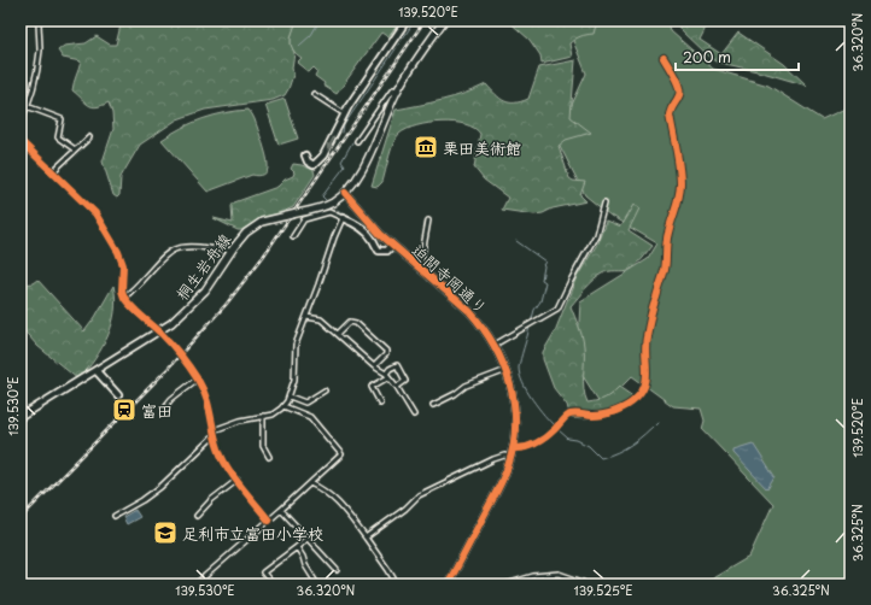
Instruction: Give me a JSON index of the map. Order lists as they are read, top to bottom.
{
  "streets": {
    "main road": ["桐生岩舟線"],
    "street": ["迫間寺岡通り"]
  },
  "crossings": [
    ["桐生岩舟線", "迫間寺岡通り"]
  ],
  "places": {
    "museum": ["栗田美術館"],
    "station": ["富田"],
    "school or university": ["足利市立富田小学校"]
  },
  "scale_bar": "200 m",
  "coordinates": [
    "139.520°E",
    "36.320°N",
    "139.530°E",
    "36.325°N",
    "139.525°E"
  ]
}
